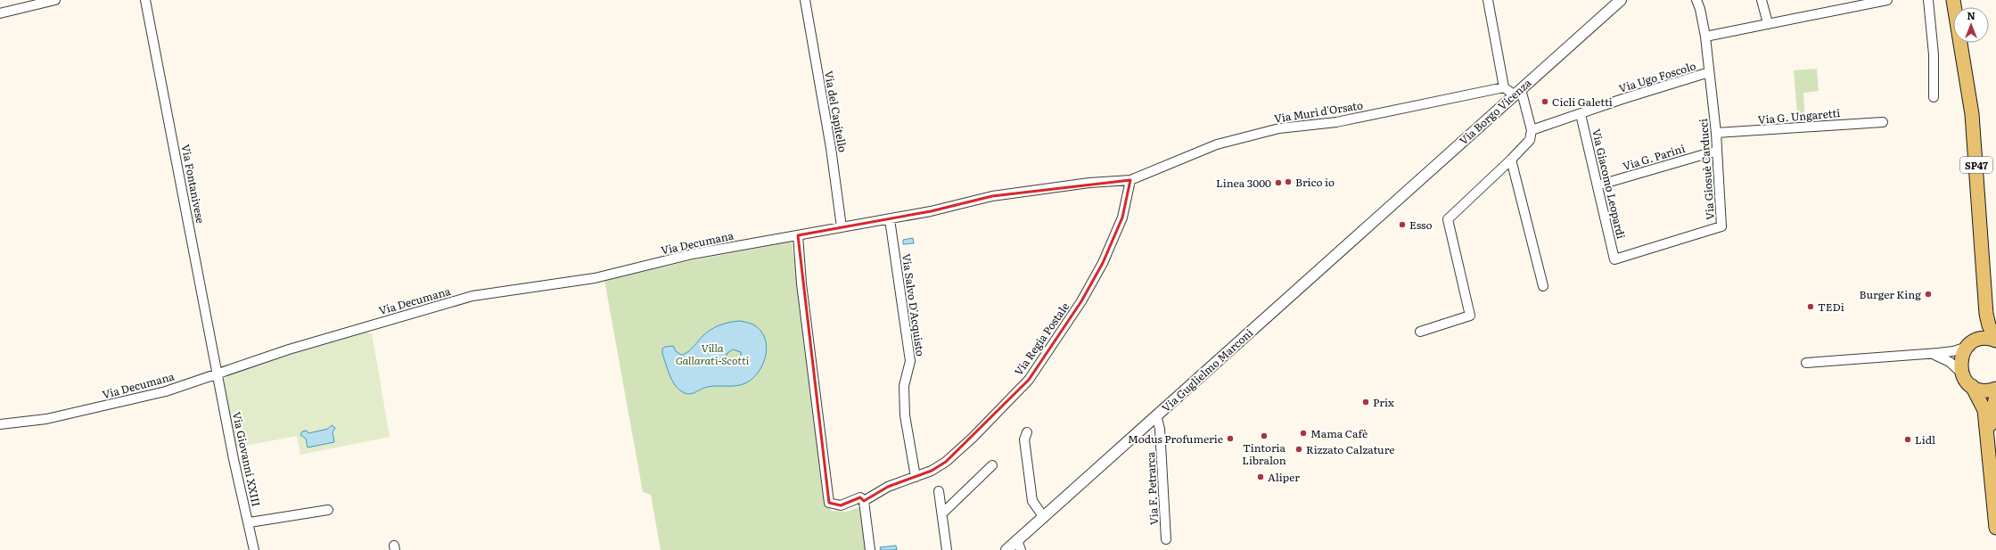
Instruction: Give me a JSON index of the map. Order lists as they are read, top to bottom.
{
  "streets": {
    "main road": ["SP47"],
    "street": [
      "Via Ugo Foscolo",
      "Via del Capitello",
      "Via Muri d'Orsato",
      "Via Borgo Vicenza",
      "Via G. Ungaretti",
      "Via G. Parini",
      "Via Giosuè Carducci",
      "Via Fontanivese",
      "Via Giacomo Leopardi",
      "Via Decumana",
      "Via Salvo D'Acquisto",
      "Via Regia Postale",
      "Via Guglielmo Marconi",
      "Via Giovanni XXIII",
      "Via F. Petrarca"
    ]
  },
  "crossings": [
    ["Via Ugo Foscolo", "Via Giosuè Carducci"],
    ["Via Ugo Foscolo", "Via Giacomo Leopardi"],
    ["Via del Capitello", "Via Decumana"],
    ["Via Muri d'Orsato", "Via Decumana"],
    ["Via Muri d'Orsato", "Via Salvo D'Acquisto"],
    ["Via Muri d'Orsato", "Via Regia Postale"],
    ["Via Borgo Vicenza", "Via Guglielmo Marconi"],
    ["Via G. Ungaretti", "Via Giosuè Carducci"],
    ["Via G. Parini", "Via Giosuè Carducci"],
    ["Via G. Parini", "Via Giacomo Leopardi"],
    ["Via Giosuè Carducci", "Via Giacomo Leopardi"],
    ["Via Fontanivese", "Via Decumana"],
    ["Via Fontanivese", "Via Giovanni XXIII"],
    ["Via Decumana", "Via Salvo D'Acquisto"],
    ["Via Decumana", "Via Regia Postale"],
    ["Via Decumana", "Via Giovanni XXIII"],
    ["Via Salvo D'Acquisto", "Via Regia Postale"],
    ["Via Guglielmo Marconi", "Via F. Petrarca"]
  ],
  "parks": ["Villa Gallarati-Scotti"],
  "places": [
    "Cicli Galetti",
    "Brico io",
    "Linea 3000",
    "Esso",
    "Burger King",
    "TEDi",
    "Prix",
    "Mama Cafè",
    "Tintoria Libralon",
    "Modus Profumerie",
    "Lidl",
    "Rizzato Calzature",
    "Aliper"
  ],
  "north": "top"
}
